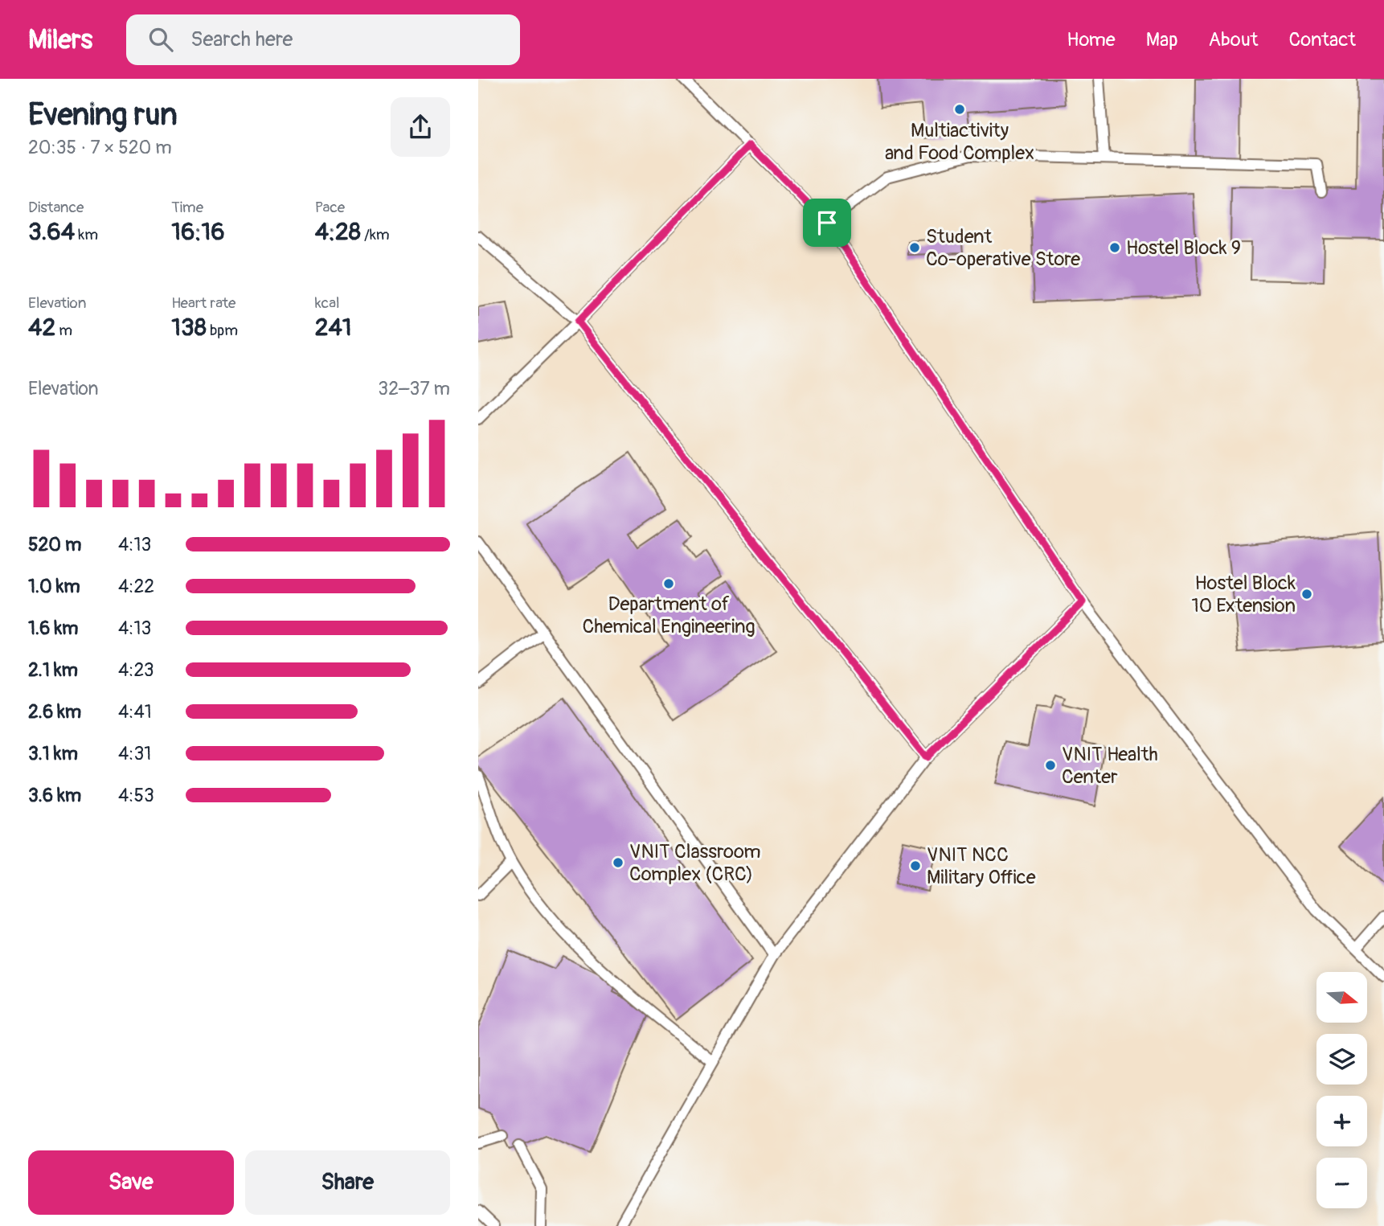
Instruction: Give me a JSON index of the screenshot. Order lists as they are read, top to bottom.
{
  "places": [
    "Multiactivity and Food Complex",
    "Student Co-operative Store",
    "Hostel Block 9",
    "Department of Chemical Engineering",
    "Hostel Block 10 Extension",
    "VNIT Health Center",
    "VNIT Classroom Complex (CRC)",
    "VNIT NCC Military Office"
  ],
  "north": "right",
  "page": {
    "header": "Milers",
    "search": "Search here",
    "nav": [
      "Home",
      "Map",
      "About",
      "Contact"
    ],
    "heading": ["Evening run", "20:35 · 7 × 520 m"],
    "stats": [
      ["Distance", "3.64 km"],
      ["Time", "16:16"],
      ["Pace", "4:28 /km"],
      ["Elevation", "42 m"],
      ["Heart rate", "138 bpm"],
      ["kcal", "241"]
    ],
    "chart": ["Elevation", "32–37 m"],
    "list": [
      {
        "name": "520 m",
        "note": "4:13"
      },
      {
        "name": "1.0 km",
        "note": "4:22"
      },
      {
        "name": "1.6 km",
        "note": "4:13"
      },
      {
        "name": "2.1 km",
        "note": "4:23"
      },
      {
        "name": "2.6 km",
        "note": "4:41"
      },
      {
        "name": "3.1 km",
        "note": "4:31"
      },
      {
        "name": "3.6 km",
        "note": "4:53"
      }
    ],
    "map_buttons": ["+", "−"],
    "buttons": ["Save", "Share"]
  }
}
